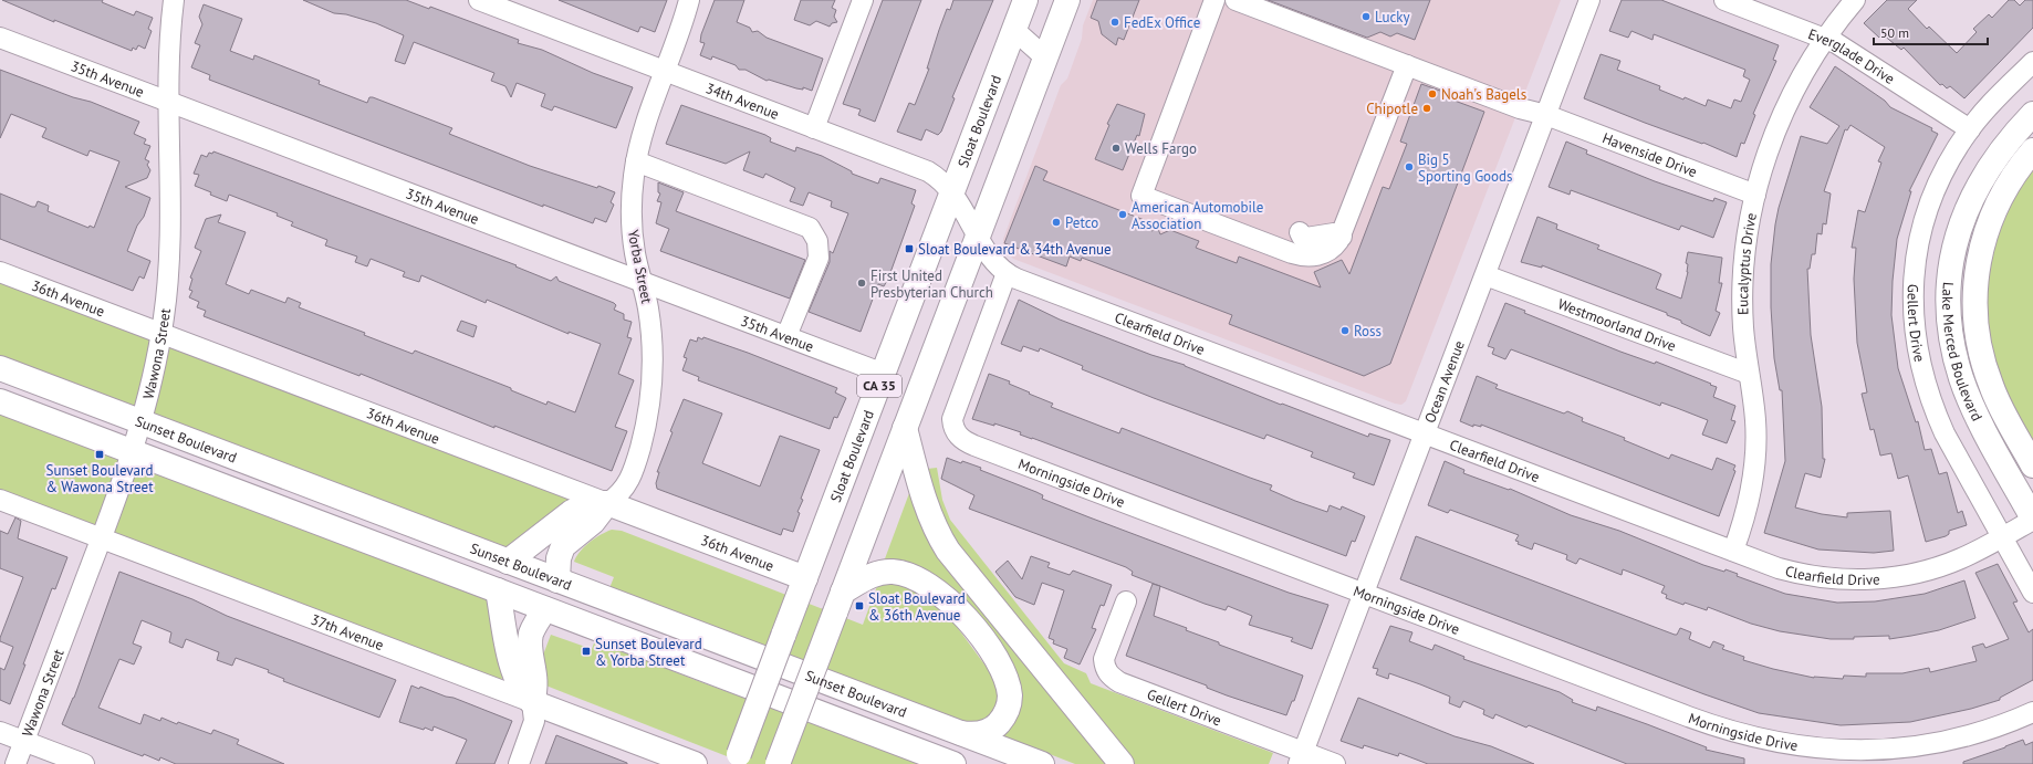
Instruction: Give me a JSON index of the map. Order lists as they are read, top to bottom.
{
  "streets": {
    "main road": [
      "Sloat Boulevard",
      "36th Avenue",
      "Lake Merced Boulevard",
      "CA 35",
      "Sunset Boulevard",
      "37th Avenue"
    ],
    "street": [
      "Everglade Drive",
      "35th Avenue",
      "34th Avenue",
      "Havenside Drive",
      "Eucalyptus Drive",
      "Yorba Street",
      "Gellert Drive",
      "Westmoorland Drive",
      "Clearfield Drive",
      "Wawona Street",
      "Ocean Avenue",
      "Morningside Drive"
    ]
  },
  "crossings": [
    ["Everglade Drive", "Eucalyptus Drive"],
    ["Everglade Drive", "Gellert Drive"],
    ["35th Avenue", "Sloat Boulevard"],
    ["35th Avenue", "Yorba Street"],
    ["35th Avenue", "Wawona Street"],
    ["34th Avenue", "Sloat Boulevard"],
    ["34th Avenue", "Yorba Street"],
    ["34th Avenue", "Clearfield Drive"],
    ["34th Avenue", "CA 35"],
    ["Sloat Boulevard", "36th Avenue"],
    ["Havenside Drive", "Eucalyptus Drive"],
    ["Havenside Drive", "Ocean Avenue"],
    ["Eucalyptus Drive", "Westmoorland Drive"],
    ["Eucalyptus Drive", "Clearfield Drive"],
    ["Yorba Street", "36th Avenue"],
    ["36th Avenue", "Wawona Street"],
    ["Gellert Drive", "Clearfield Drive"],
    ["Gellert Drive", "Ocean Avenue"],
    ["Westmoorland Drive", "Ocean Avenue"],
    ["Clearfield Drive", "Lake Merced Boulevard"],
    ["Clearfield Drive", "Ocean Avenue"],
    ["Clearfield Drive", "CA 35"],
    ["Clearfield Drive", "Morningside Drive"],
    ["Wawona Street", "Sunset Boulevard"],
    ["Wawona Street", "37th Avenue"],
    ["Ocean Avenue", "Morningside Drive"]
  ],
  "places": {
    "other": [
      "Lucky",
      "FedEx Office",
      "Noah's Bagels",
      "Chipotle",
      "Wells Fargo",
      "Big 5 Sporting Goods",
      "American Automobile Association",
      "Petco",
      "First United Presbyterian Church",
      "Ross"
    ],
    "transit": [
      "Sloat Boulevard & 34th Avenue",
      "Sunset Boulevard & Wawona Street",
      "Sloat Boulevard & 36th Avenue",
      "Sunset Boulevard & Yorba Street"
    ]
  },
  "scale_bar": "50 m"
}
